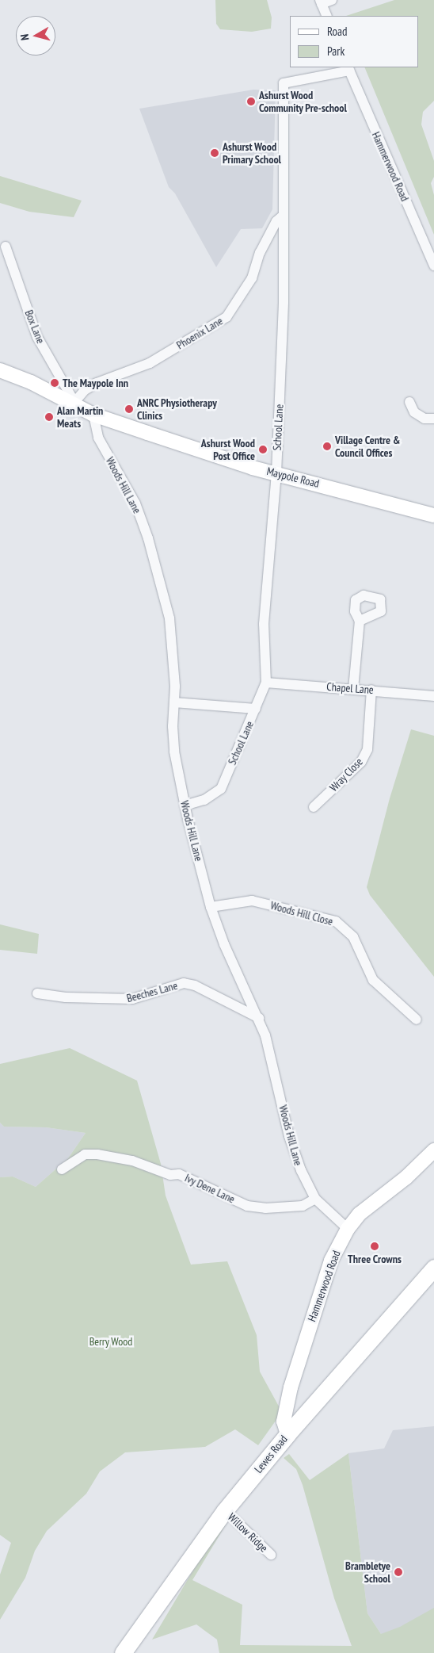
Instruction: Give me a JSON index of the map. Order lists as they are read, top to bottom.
{
  "streets": {
    "highway": ["Lewes Road"],
    "street": [
      "Hammerwood Road",
      "Box Lane",
      "Phoenix Lane",
      "School Lane",
      "Maypole Road",
      "Woods Hill Lane",
      "Chapel Lane",
      "Wray Close",
      "Woods Hill Close",
      "Beeches Lane",
      "Ivy Dene Lane",
      "Willow Ridge"
    ]
  },
  "crossings": [
    ["Hammerwood Road", "School Lane"],
    ["Hammerwood Road", "Woods Hill Lane"],
    ["Hammerwood Road", "Lewes Road"],
    ["Box Lane", "Phoenix Lane"],
    ["Box Lane", "Maypole Road"],
    ["Phoenix Lane", "School Lane"],
    ["Phoenix Lane", "Maypole Road"],
    ["School Lane", "Maypole Road"],
    ["School Lane", "Woods Hill Lane"],
    ["School Lane", "Chapel Lane"],
    ["Maypole Road", "Woods Hill Lane"],
    ["Woods Hill Lane", "Woods Hill Close"],
    ["Woods Hill Lane", "Beeches Lane"],
    ["Woods Hill Lane", "Ivy Dene Lane"],
    ["Chapel Lane", "Wray Close"],
    ["Lewes Road", "Willow Ridge"]
  ],
  "parks": ["Berry Wood"],
  "places": [
    "Ashurst Wood Community Pre-school",
    "Ashurst Wood Primary School",
    "The Maypole Inn",
    "ANRC Physiotherapy Clinics",
    "Alan Martin Meats",
    "Village Centre & Council Offices",
    "Ashurst Wood Post Office",
    "Three Crowns",
    "Brambletye School"
  ],
  "legend": ["Road", "Park"],
  "north": "left"
}
